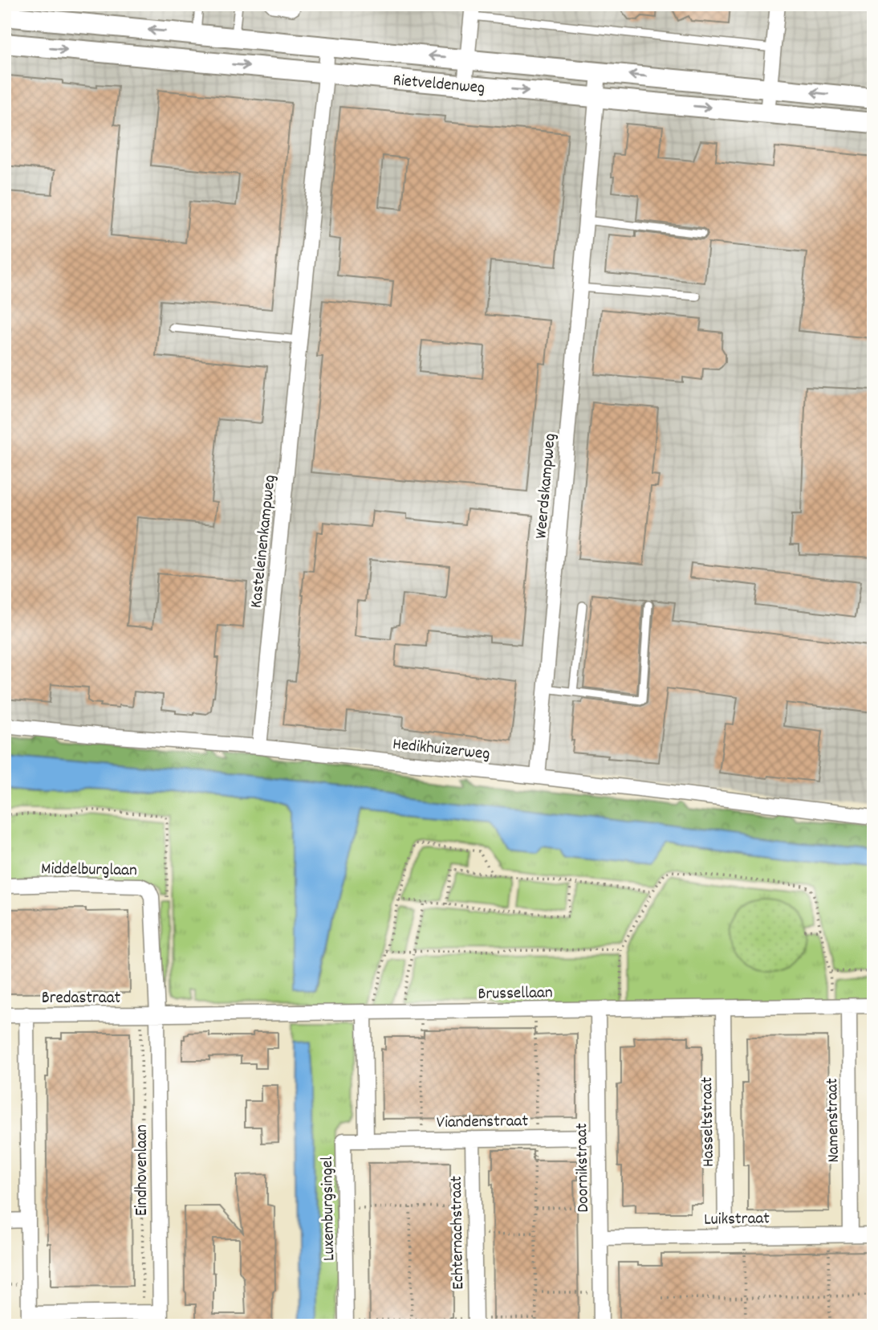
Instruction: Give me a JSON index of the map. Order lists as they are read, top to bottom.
{
  "streets": {
    "main road": ["Rietveldenweg"],
    "street": [
      "Weerdskampweg",
      "Kasteleinenkampweg",
      "Hedikhuizerweg",
      "Middelburglaan",
      "Brussellaan",
      "Bredastraat",
      "Viandenstraat",
      "Namenstraat",
      "Hasseltstraat",
      "Doornikstraat",
      "Eindhovenlaan",
      "Luxemburgsingel",
      "Luikstraat",
      "Echternachstraat"
    ]
  },
  "crossings": [
    ["Rietveldenweg", "Weerdskampweg"],
    ["Rietveldenweg", "Kasteleinenkampweg"],
    ["Weerdskampweg", "Hedikhuizerweg"],
    ["Kasteleinenkampweg", "Hedikhuizerweg"],
    ["Middelburglaan", "Brussellaan"],
    ["Middelburglaan", "Bredastraat"],
    ["Middelburglaan", "Eindhovenlaan"],
    ["Brussellaan", "Bredastraat"],
    ["Brussellaan", "Namenstraat"],
    ["Brussellaan", "Hasseltstraat"],
    ["Brussellaan", "Doornikstraat"],
    ["Brussellaan", "Eindhovenlaan"],
    ["Bredastraat", "Eindhovenlaan"],
    ["Viandenstraat", "Doornikstraat"],
    ["Viandenstraat", "Luxemburgsingel"],
    ["Viandenstraat", "Echternachstraat"],
    ["Namenstraat", "Luikstraat"],
    ["Hasseltstraat", "Luikstraat"],
    ["Doornikstraat", "Luikstraat"]
  ]
}
